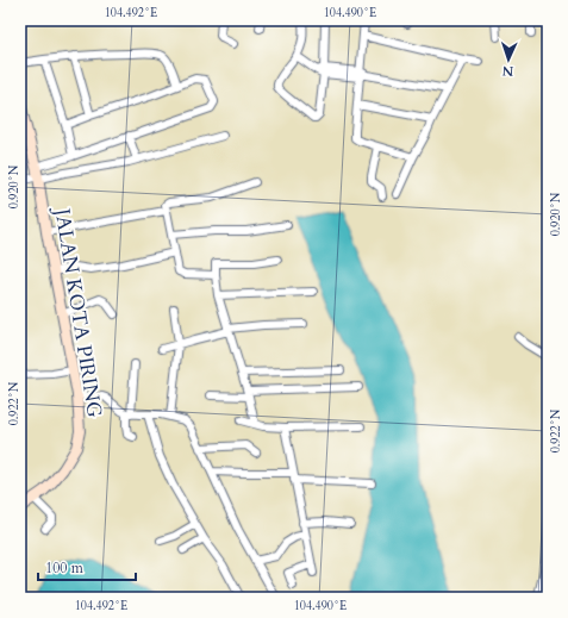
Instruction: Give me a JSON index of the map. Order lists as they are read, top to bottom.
{
  "streets": {
    "street": ["JALAN KOTA PIRING"]
  },
  "scale_bar": "100 m",
  "north": "bottom",
  "coordinates": [
    "104.492°E",
    "104.490°E",
    "0.920°N",
    "0.922°N"
  ]
}
